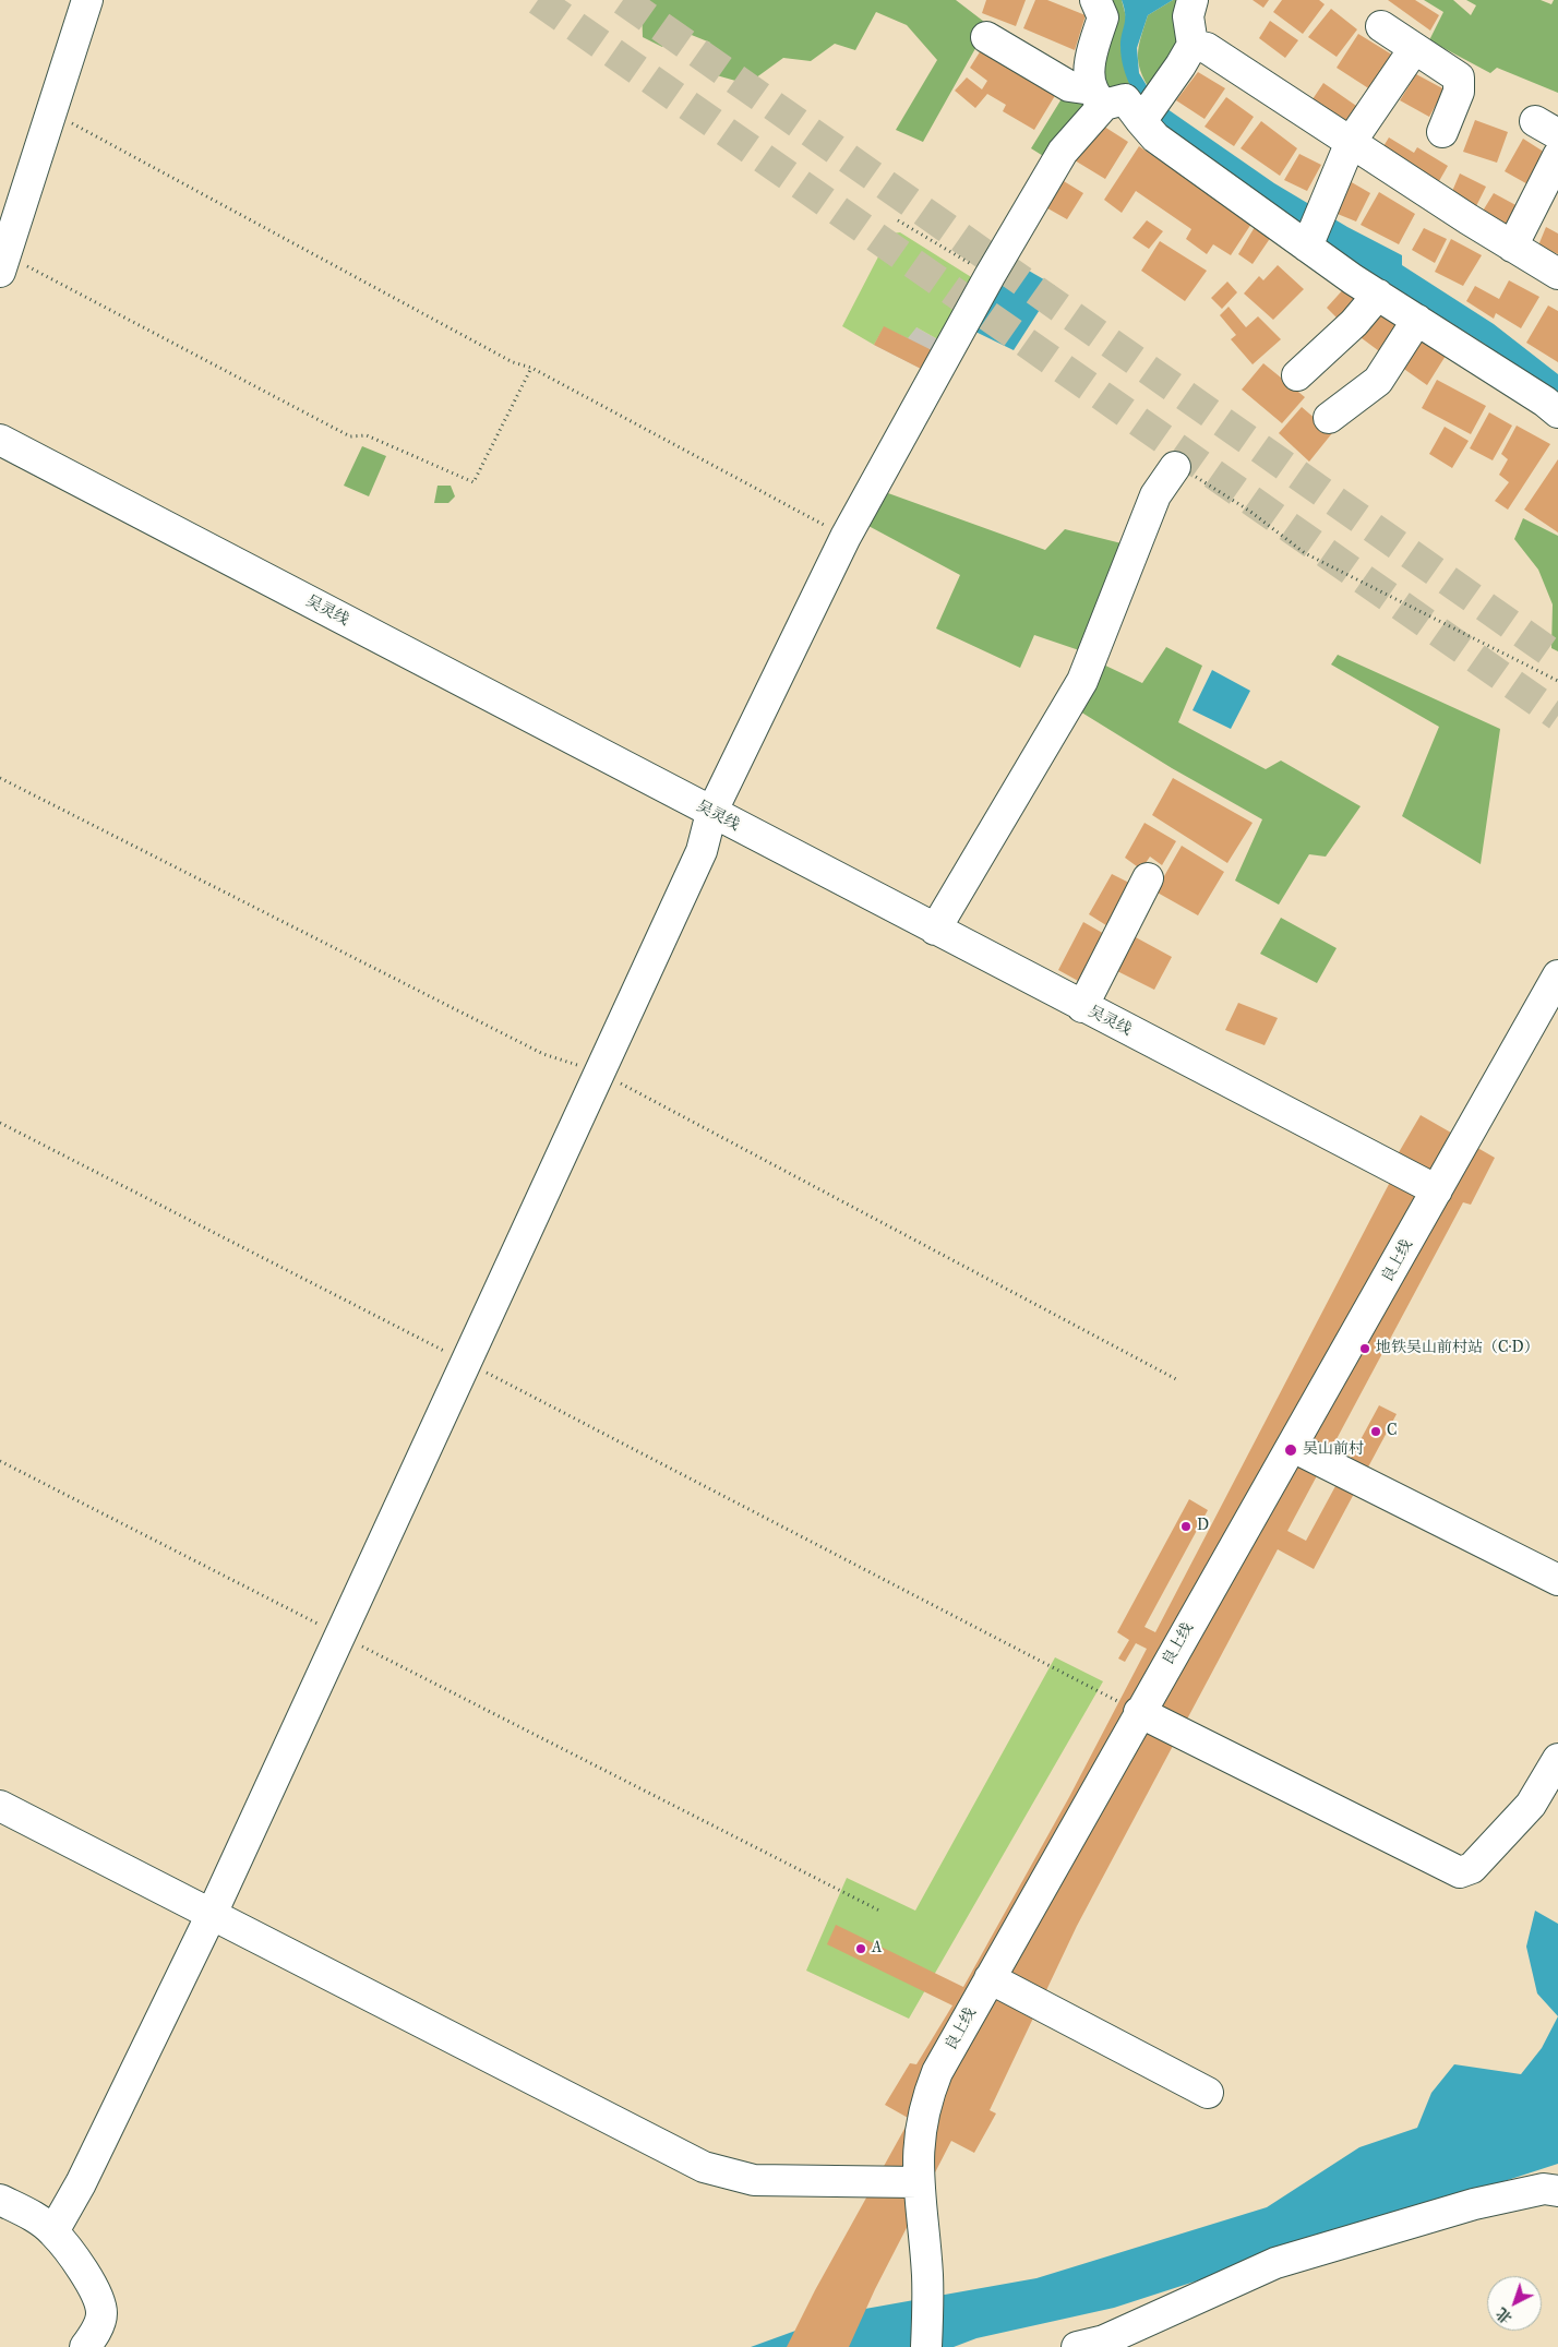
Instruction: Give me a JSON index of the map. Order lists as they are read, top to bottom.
{
  "streets": {
    "street": ["吴灵线", "良上线"]
  },
  "crossings": [
    ["吴灵线", "良上线"]
  ],
  "places": [
    "地铁吴山前村站（C·D）",
    "C",
    "吴山前村",
    "D",
    "A"
  ],
  "north": "bottom left"
}
